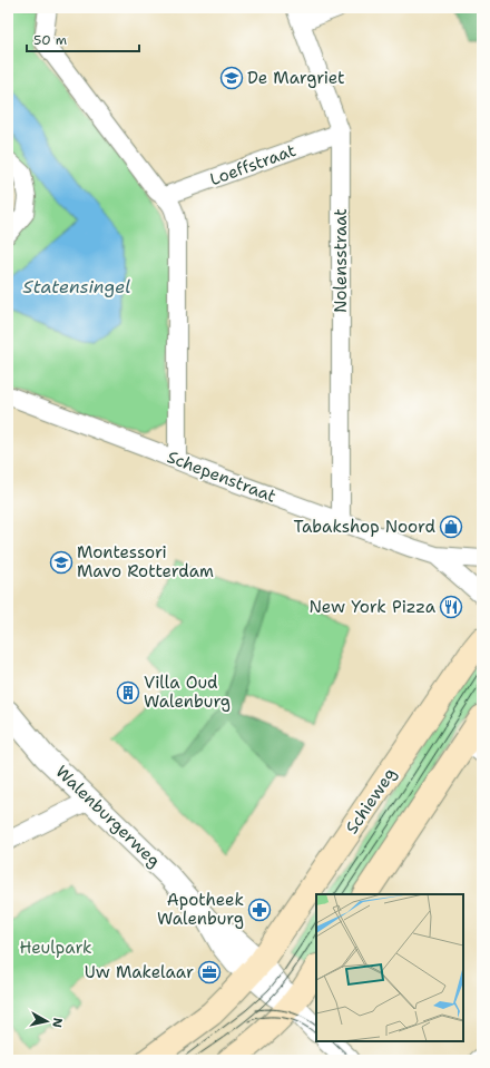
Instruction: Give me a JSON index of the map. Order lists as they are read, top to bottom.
{
  "streets": {
    "main road": ["Schieweg"],
    "street": [
      "Loeffstraat",
      "Nolensstraat",
      "Schepenstraat",
      "Walenburgerweg"
    ]
  },
  "crossings": [
    ["Loeffstraat", "Nolensstraat"],
    ["Nolensstraat", "Schepenstraat"],
    ["Schieweg", "Walenburgerweg"]
  ],
  "water": ["Statensingel"],
  "parks": ["Heulpark"],
  "places": {
    "school or university": ["De Margriet", "Montessori Mavo Rotterdam"],
    "shop": ["Tabakshop Noord"],
    "restaurant": ["New York Pizza"],
    "building": ["Villa Oud Walenburg"],
    "pharmacy": ["Apotheek Walenburg"],
    "office": ["Uw Makelaar"]
  },
  "scale_bar": "50 m",
  "north": "right"
}
